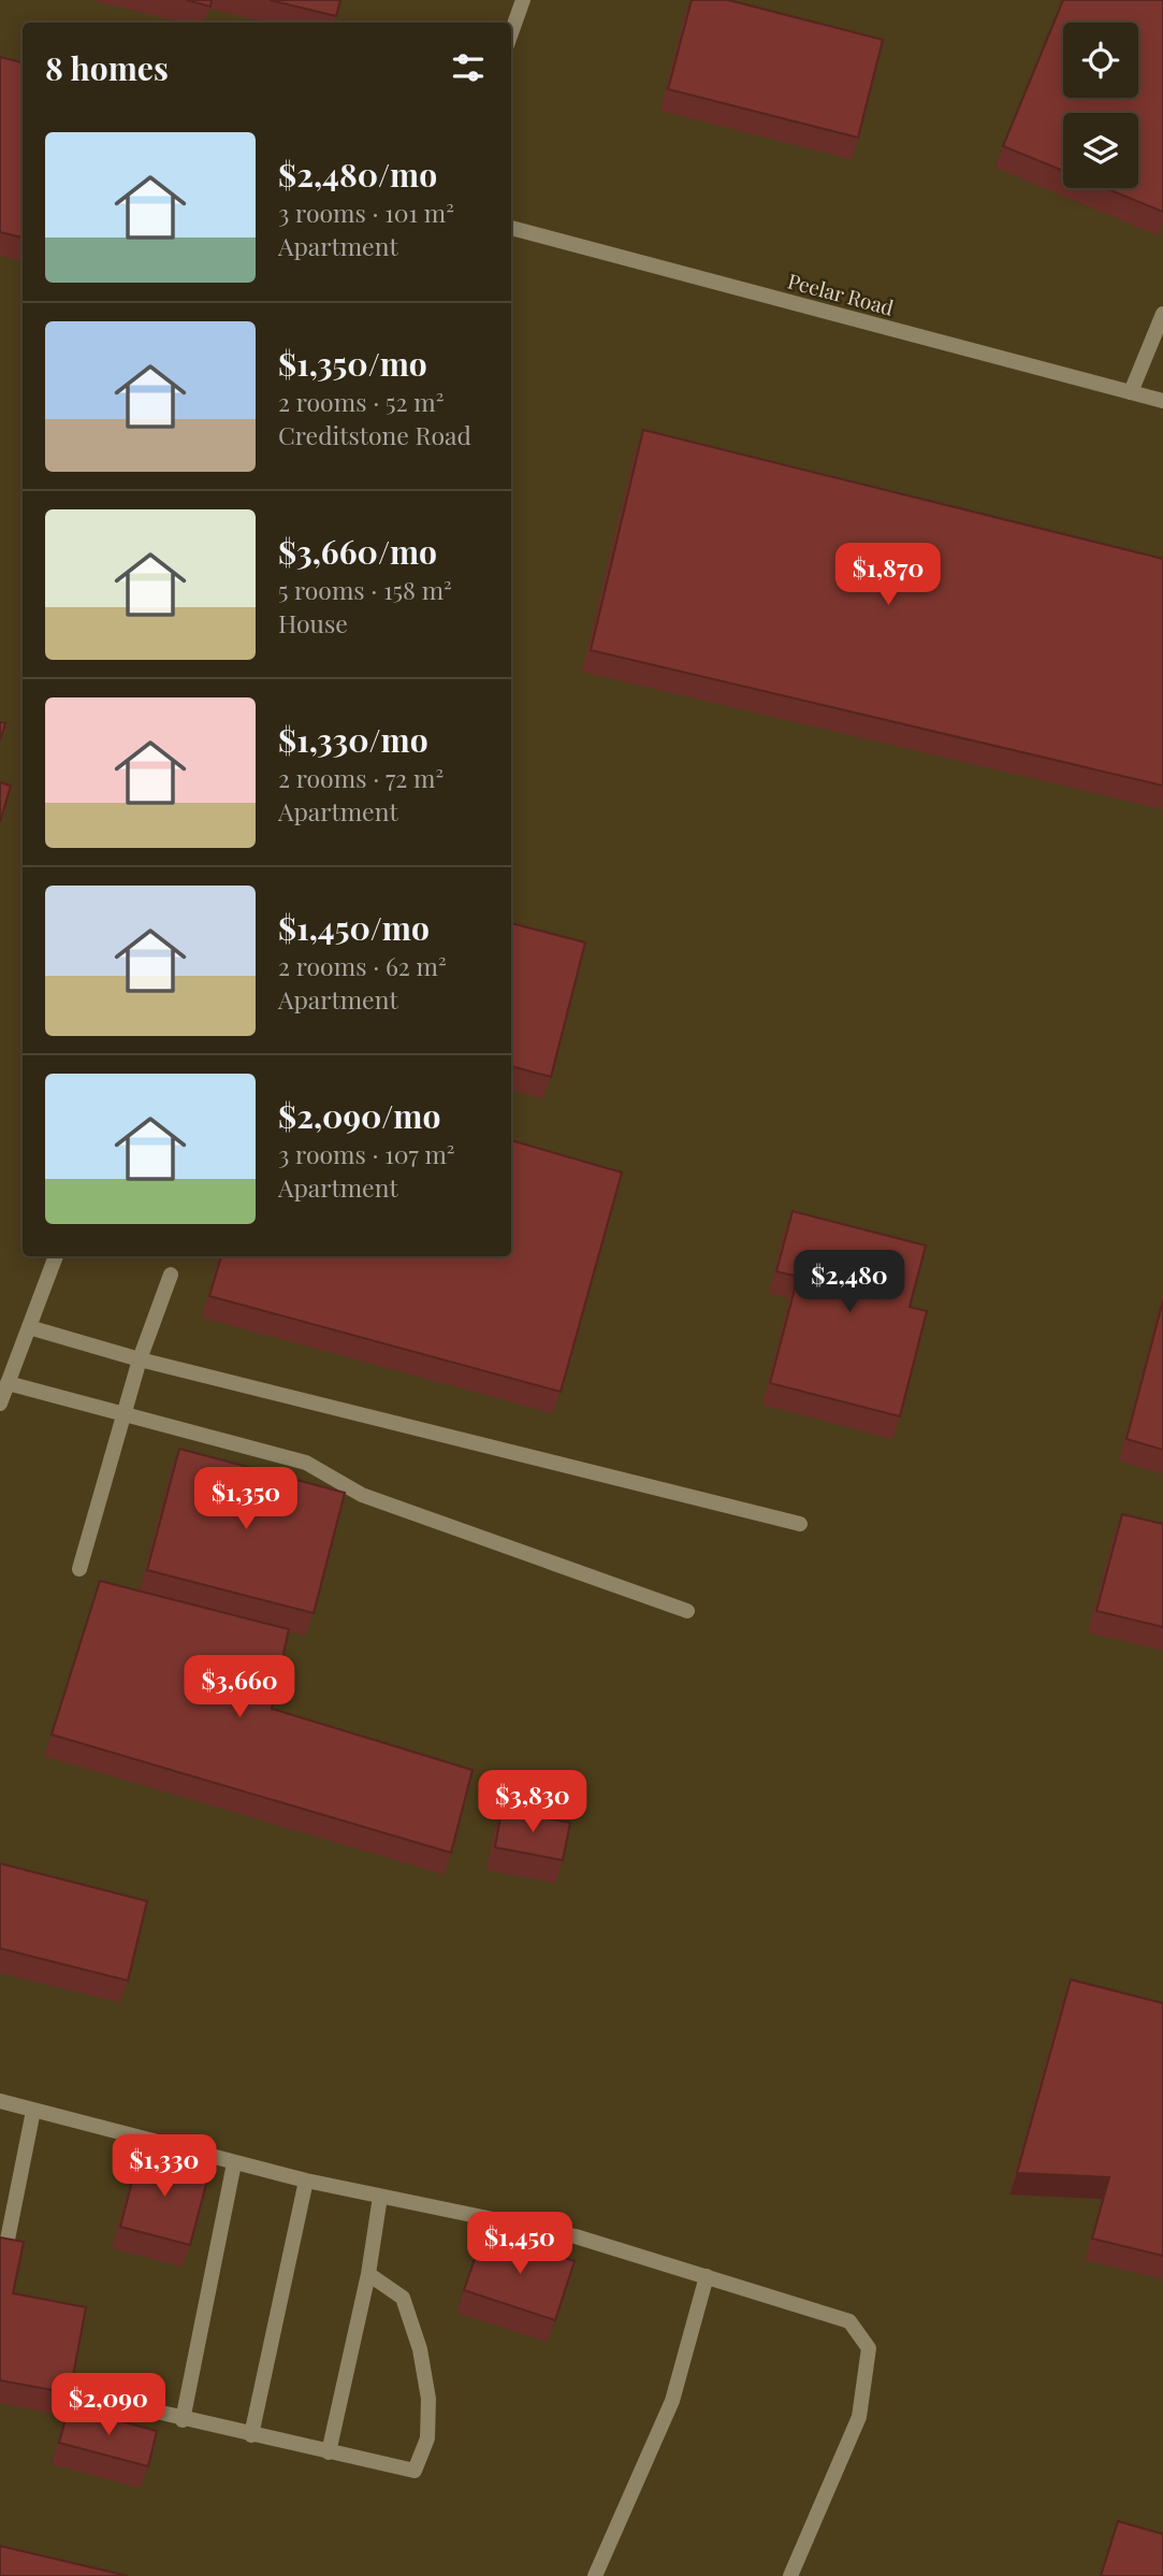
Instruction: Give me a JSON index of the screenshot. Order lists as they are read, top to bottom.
{
  "streets": {
    "street": ["Peelar Road"]
  },
  "page": {
    "heading": "8 homes",
    "list": [
      {
        "name": "$2,480/mo",
        "note": "3 rooms · 101 m² · Apartment"
      },
      {
        "name": "$1,350/mo",
        "note": "2 rooms · 52 m² · Creditstone Road"
      },
      {
        "name": "$3,660/mo",
        "note": "5 rooms · 158 m² · House"
      },
      {
        "name": "$1,330/mo",
        "note": "2 rooms · 72 m² · Apartment"
      },
      {
        "name": "$1,450/mo",
        "note": "2 rooms · 62 m² · Apartment"
      },
      {
        "name": "$2,090/mo",
        "note": "3 rooms · 107 m² · Apartment"
      }
    ],
    "price": [
      "$1,870",
      "$2,480",
      "$1,350",
      "$3,660",
      "$3,830",
      "$1,330",
      "$1,450",
      "$2,090"
    ]
  }
}
